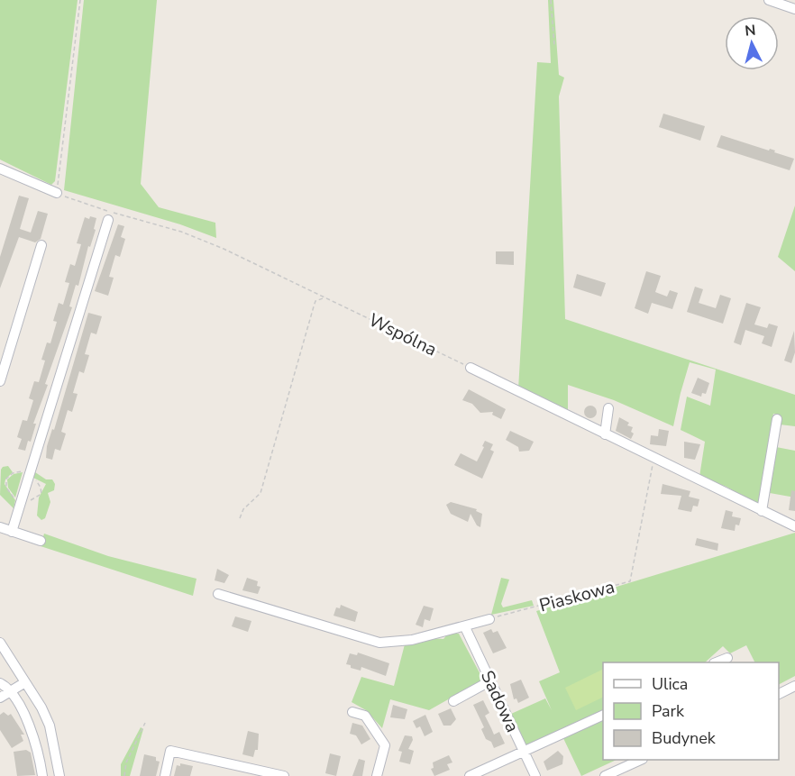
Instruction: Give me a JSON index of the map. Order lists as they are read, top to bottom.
{
  "streets": {
    "street": ["Sadowa"],
    "path": ["Wspólna", "Piaskowa"]
  },
  "legend": ["Ulica", "Park", "Budynek"],
  "north": "top"
}
